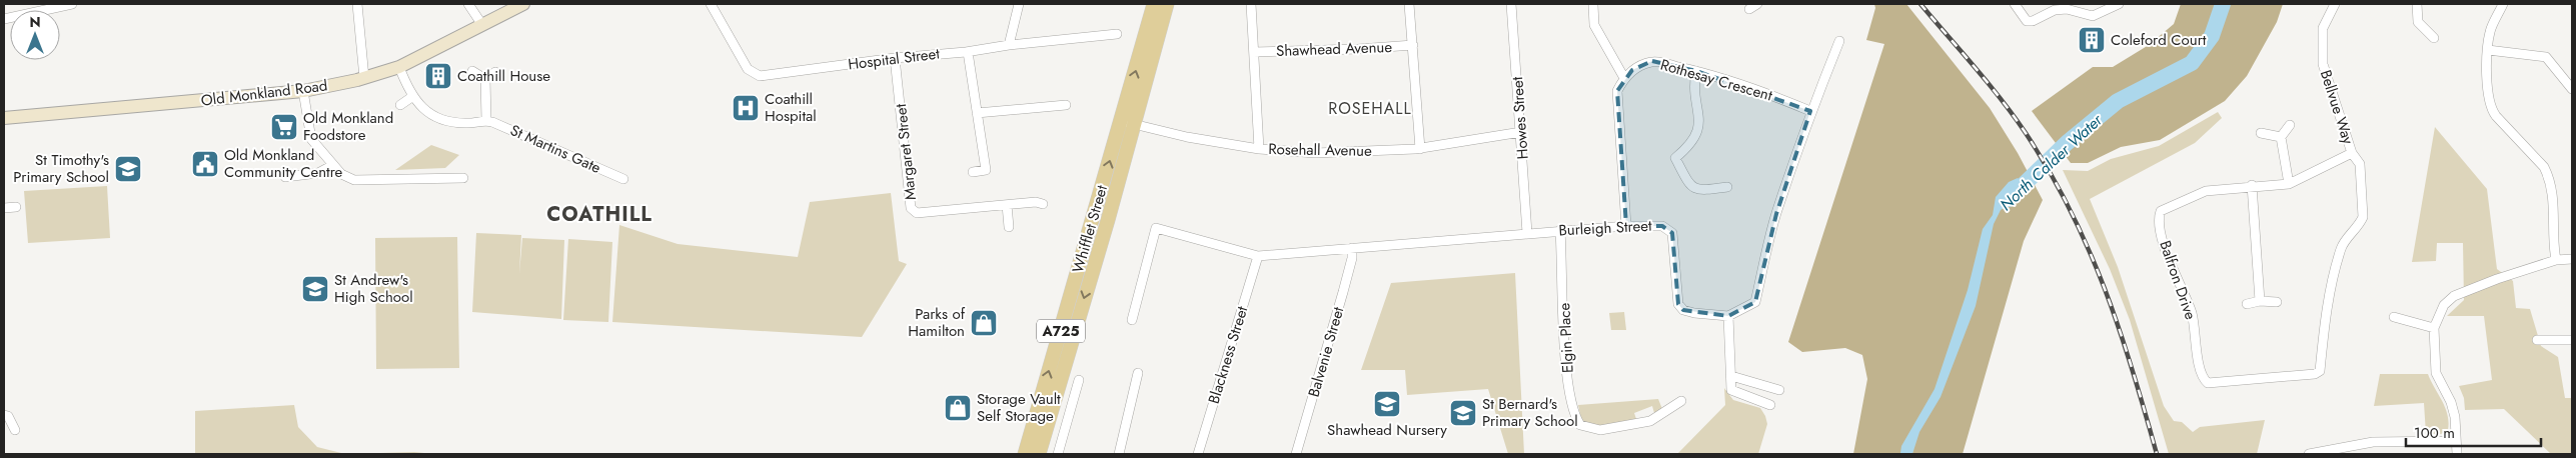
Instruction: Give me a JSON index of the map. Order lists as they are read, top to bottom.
{
  "streets": {
    "main road": ["Whifflet Street", "A725"],
    "street": [
      "Shawhead Avenue",
      "Hospital Street",
      "Rothesay Crescent",
      "Old Monkland Road",
      "Bellvue Way",
      "Howes Street",
      "St Martins Gate",
      "Rosehall Avenue",
      "Margaret Street",
      "Burleigh Street",
      "Balfron Drive",
      "Elgin Place",
      "Balvenie Street",
      "Blackness Street"
    ]
  },
  "crossings": [
    ["Hospital Street", "Margaret Street"],
    ["Bellvue Way", "Balfron Drive"],
    ["Howes Street", "Rosehall Avenue"],
    ["Howes Street", "Burleigh Street"],
    ["Rosehall Avenue", "Whifflet Street"],
    ["Burleigh Street", "Elgin Place"],
    ["Burleigh Street", "Balvenie Street"],
    ["Burleigh Street", "Blackness Street"]
  ],
  "districts": ["ROSEHALL", "COATHILL"],
  "water": ["North Calder Water"],
  "places": {
    "building": ["Coleford Court", "Coathill House"],
    "hospital": ["Coathill Hospital"],
    "supermarket": ["Old Monkland Foodstore"],
    "public building": ["Old Monkland Community Centre"],
    "school or university": [
      "St Timothy's Primary School",
      "St Andrew's High School",
      "Shawhead Nursery",
      "St Bernard's Primary School"
    ],
    "shop": ["Parks of Hamilton", "Storage Vault Self Storage"]
  },
  "scale_bar": "100 m",
  "north": "top"
}
